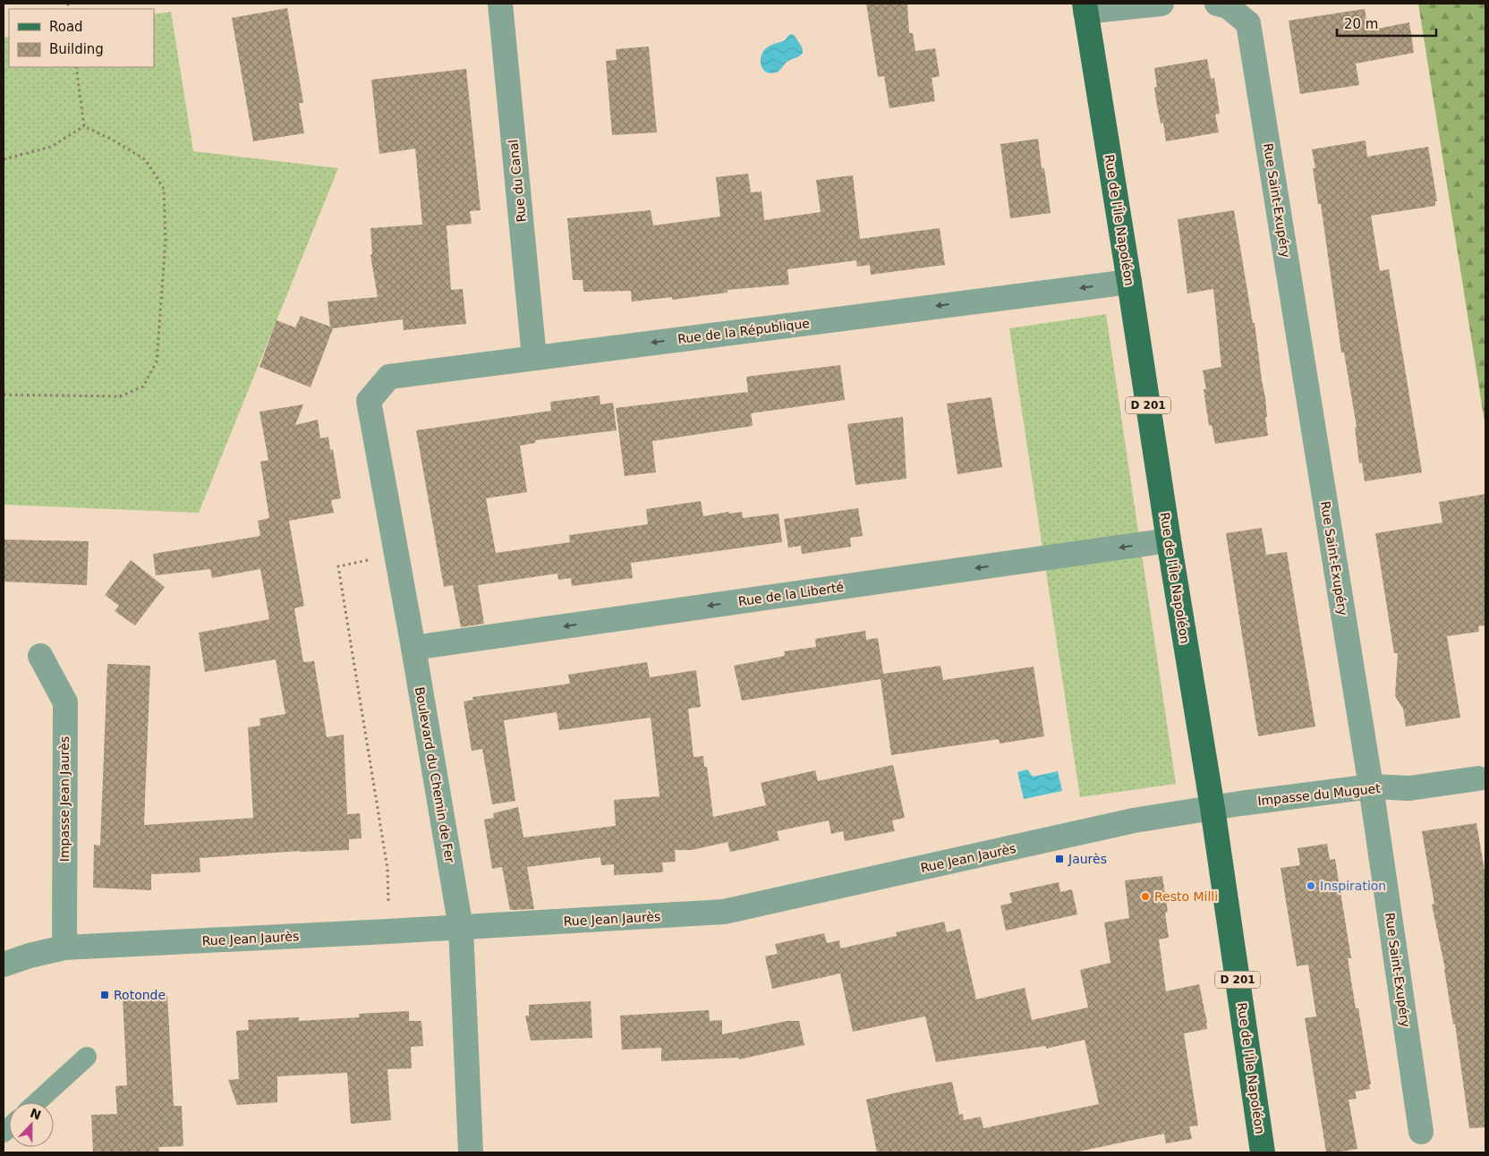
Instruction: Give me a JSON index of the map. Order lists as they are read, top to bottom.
{
  "streets": {
    "main road": ["Rue de l'Île Napoléon", "D 201"],
    "street": [
      "Rue du Canal",
      "Rue Saint-Exupéry",
      "Rue de la République",
      "Rue de la Liberté",
      "Boulevard du Chemin de Fer",
      "Impasse du Muguet",
      "Impasse Jean Jaurès",
      "Rue Jean Jaurès"
    ]
  },
  "crossings": [
    ["Rue du Canal", "Rue de la République"],
    ["Rue Saint-Exupéry", "Impasse du Muguet"],
    ["Rue de l'Île Napoléon", "Rue de la République"],
    ["Rue de l'Île Napoléon", "Rue de la Liberté"],
    ["Rue de l'Île Napoléon", "Impasse du Muguet"],
    ["Rue de l'Île Napoléon", "Rue Jean Jaurès"],
    ["Rue de la République", "Boulevard du Chemin de Fer"],
    ["Rue de la Liberté", "Boulevard du Chemin de Fer"],
    ["Boulevard du Chemin de Fer", "Rue Jean Jaurès"],
    ["Impasse du Muguet", "Rue Jean Jaurès"],
    ["Impasse Jean Jaurès", "Rue Jean Jaurès"]
  ],
  "one_way": ["Rue de la République", "Rue de la Liberté"],
  "places": {
    "transit": ["Jaurès", "Rotonde"],
    "other": ["Inspiration", "Resto Milli"]
  },
  "legend": ["Road", "Building"],
  "scale_bar": "20 m",
  "north": "top"
}
